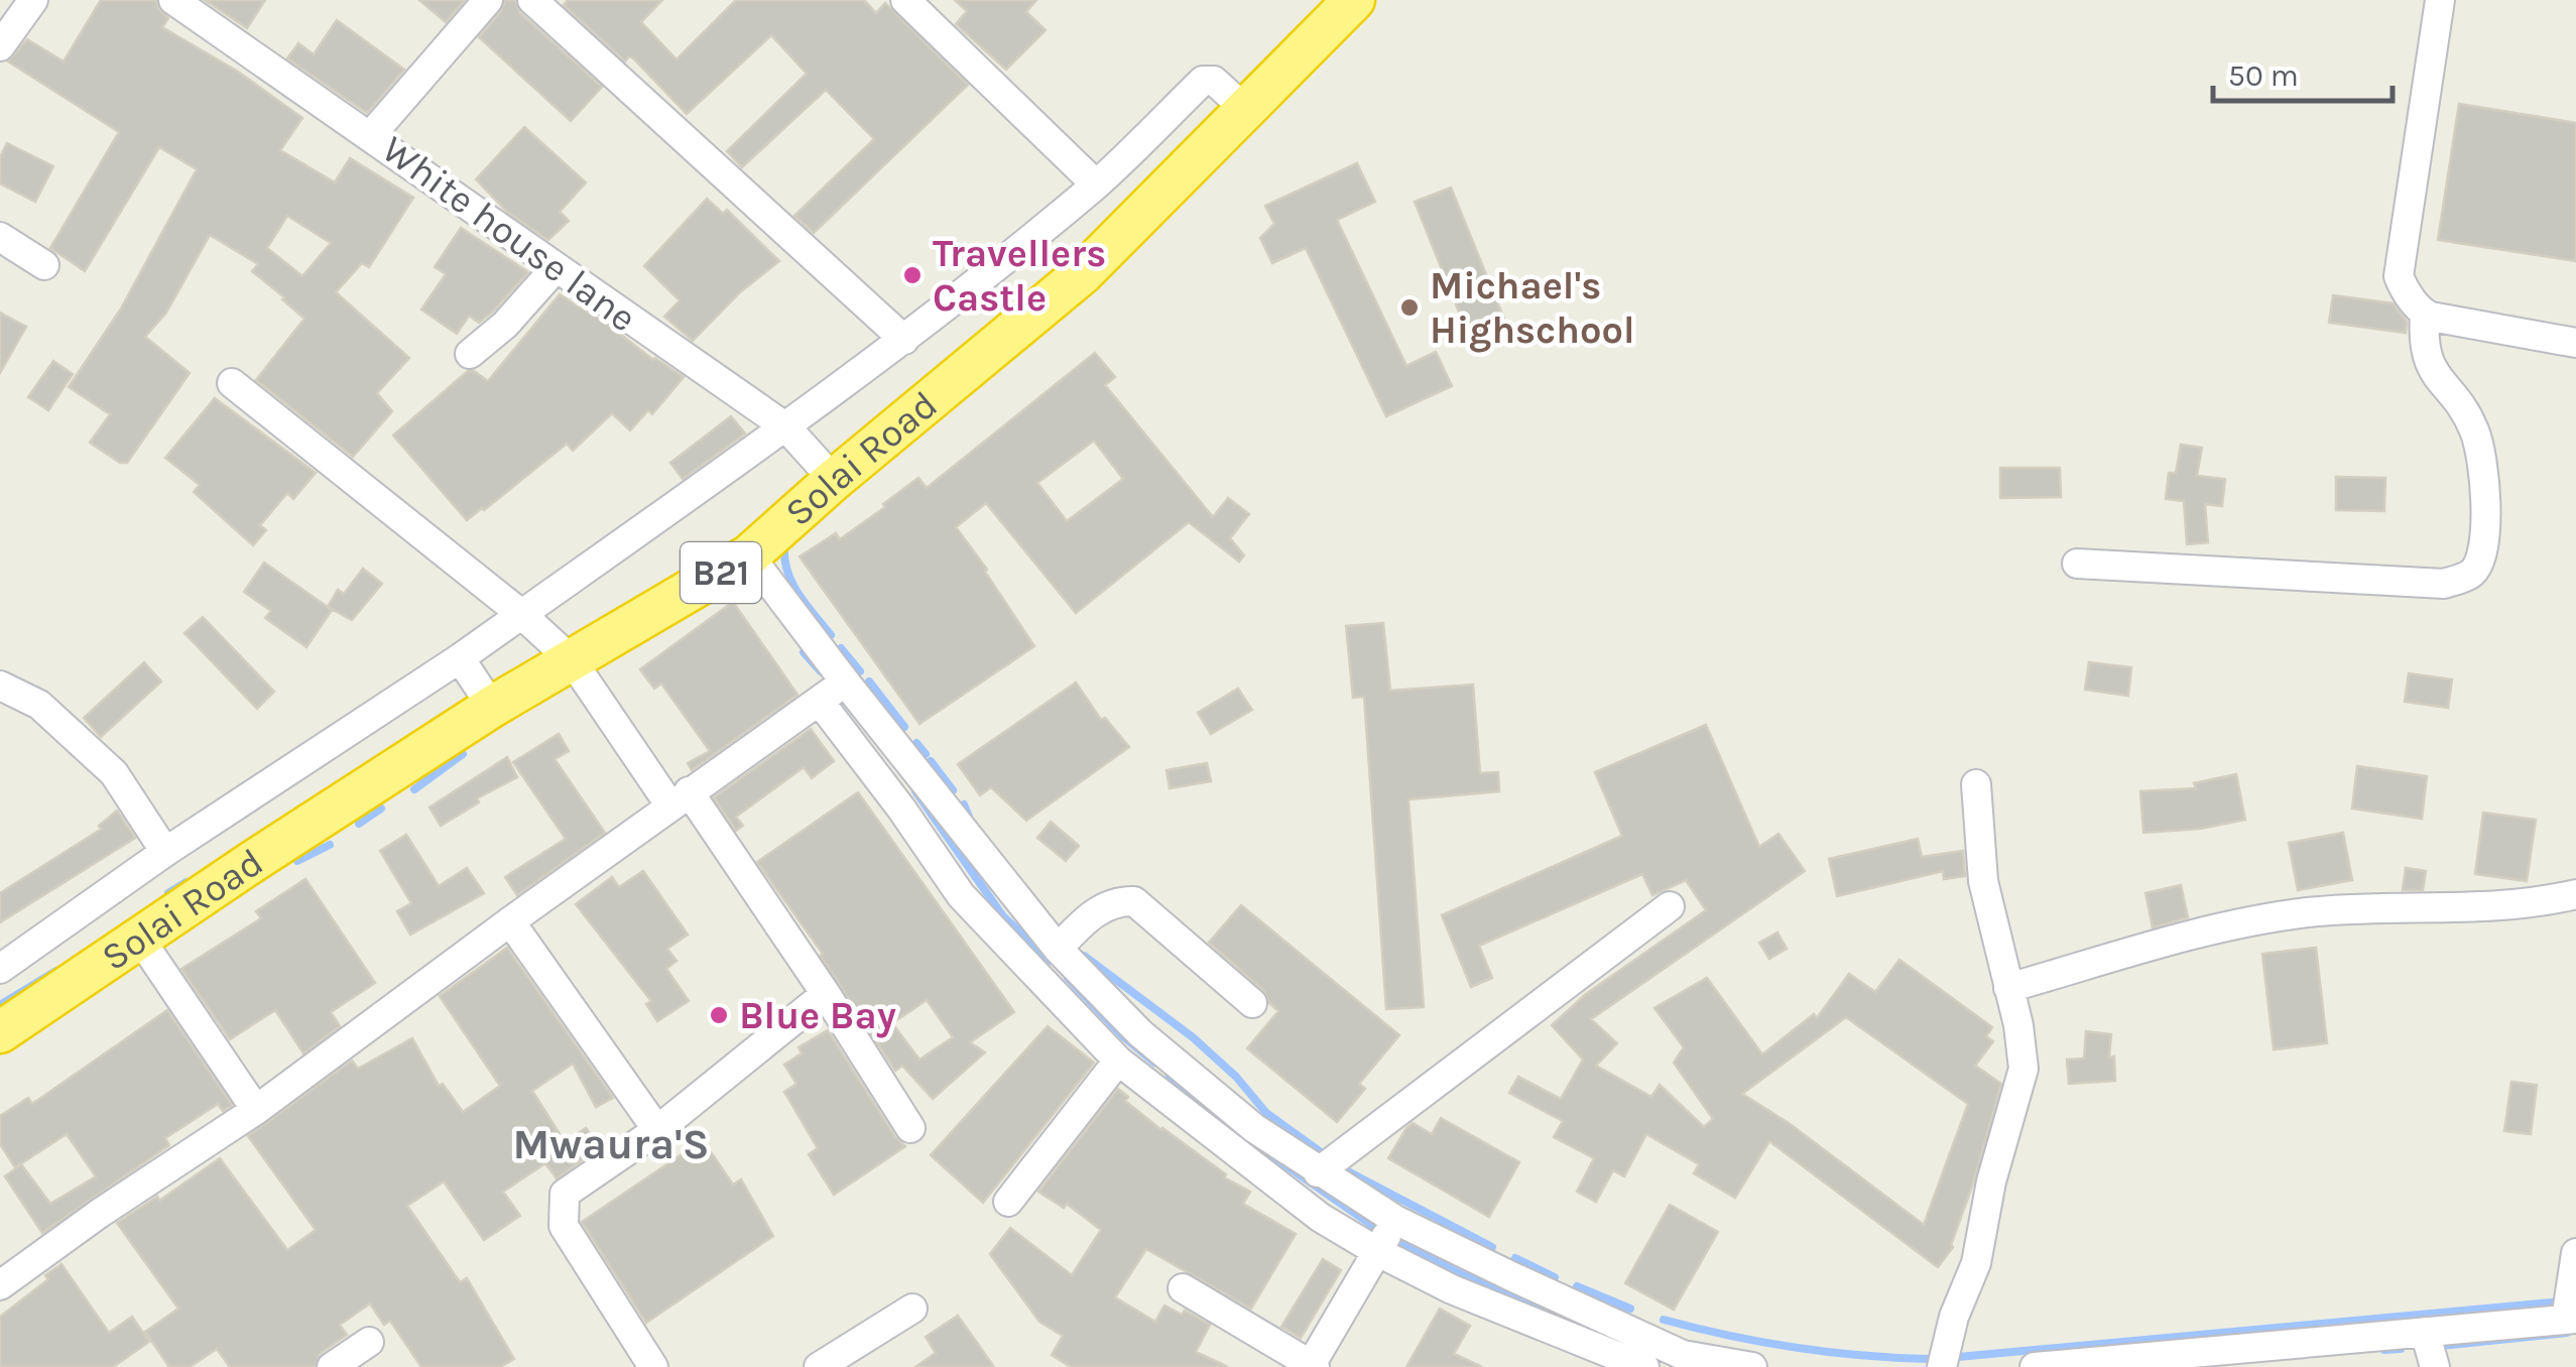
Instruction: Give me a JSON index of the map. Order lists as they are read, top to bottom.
{
  "streets": {
    "highway": ["Solai Road", "B21"],
    "street": ["White house lane"]
  },
  "crossings": [
    ["White house lane", "Solai Road"]
  ],
  "districts": ["Mwaura'S"],
  "places": ["Travellers Castle", "Michael's Highschool", "Blue Bay"],
  "scale_bar": "50 m"
}
